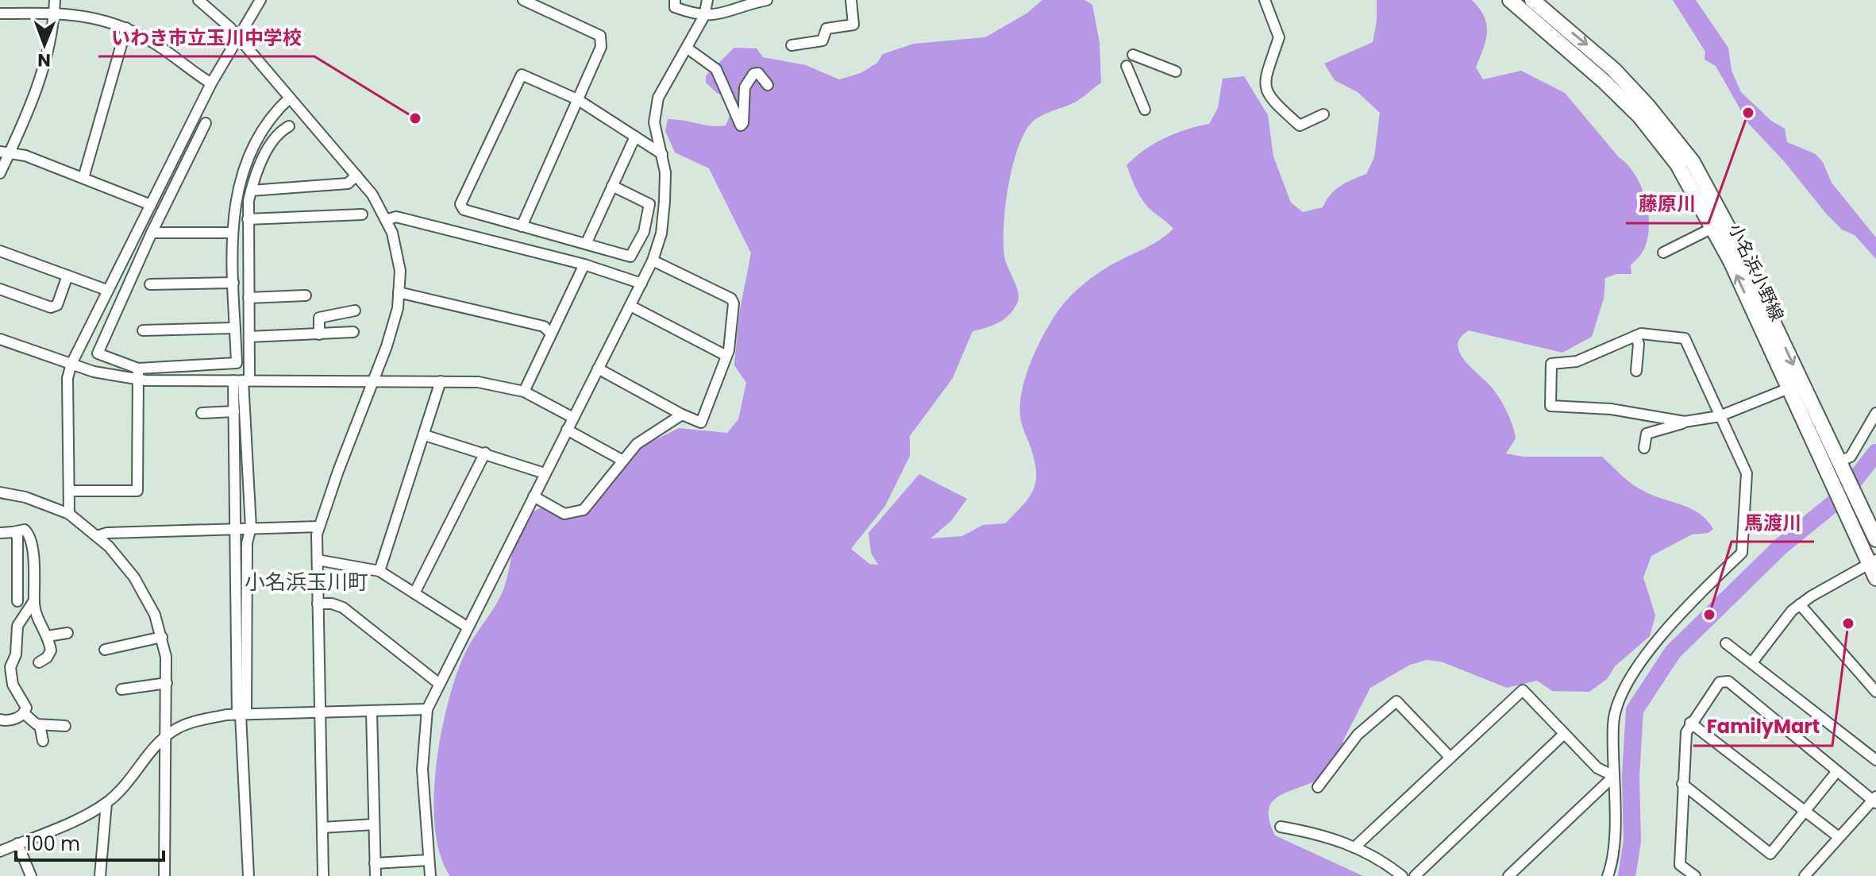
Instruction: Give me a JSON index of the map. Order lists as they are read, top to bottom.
{
  "streets": {
    "main road": ["小名浜小野線"]
  },
  "districts": ["小名浜玉川町"],
  "places": [
    "藤原川",
    "いわき市立玉川中学校",
    "馬渡川",
    "FamilyMart"
  ],
  "scale_bar": "100 m",
  "north": "bottom"
}
